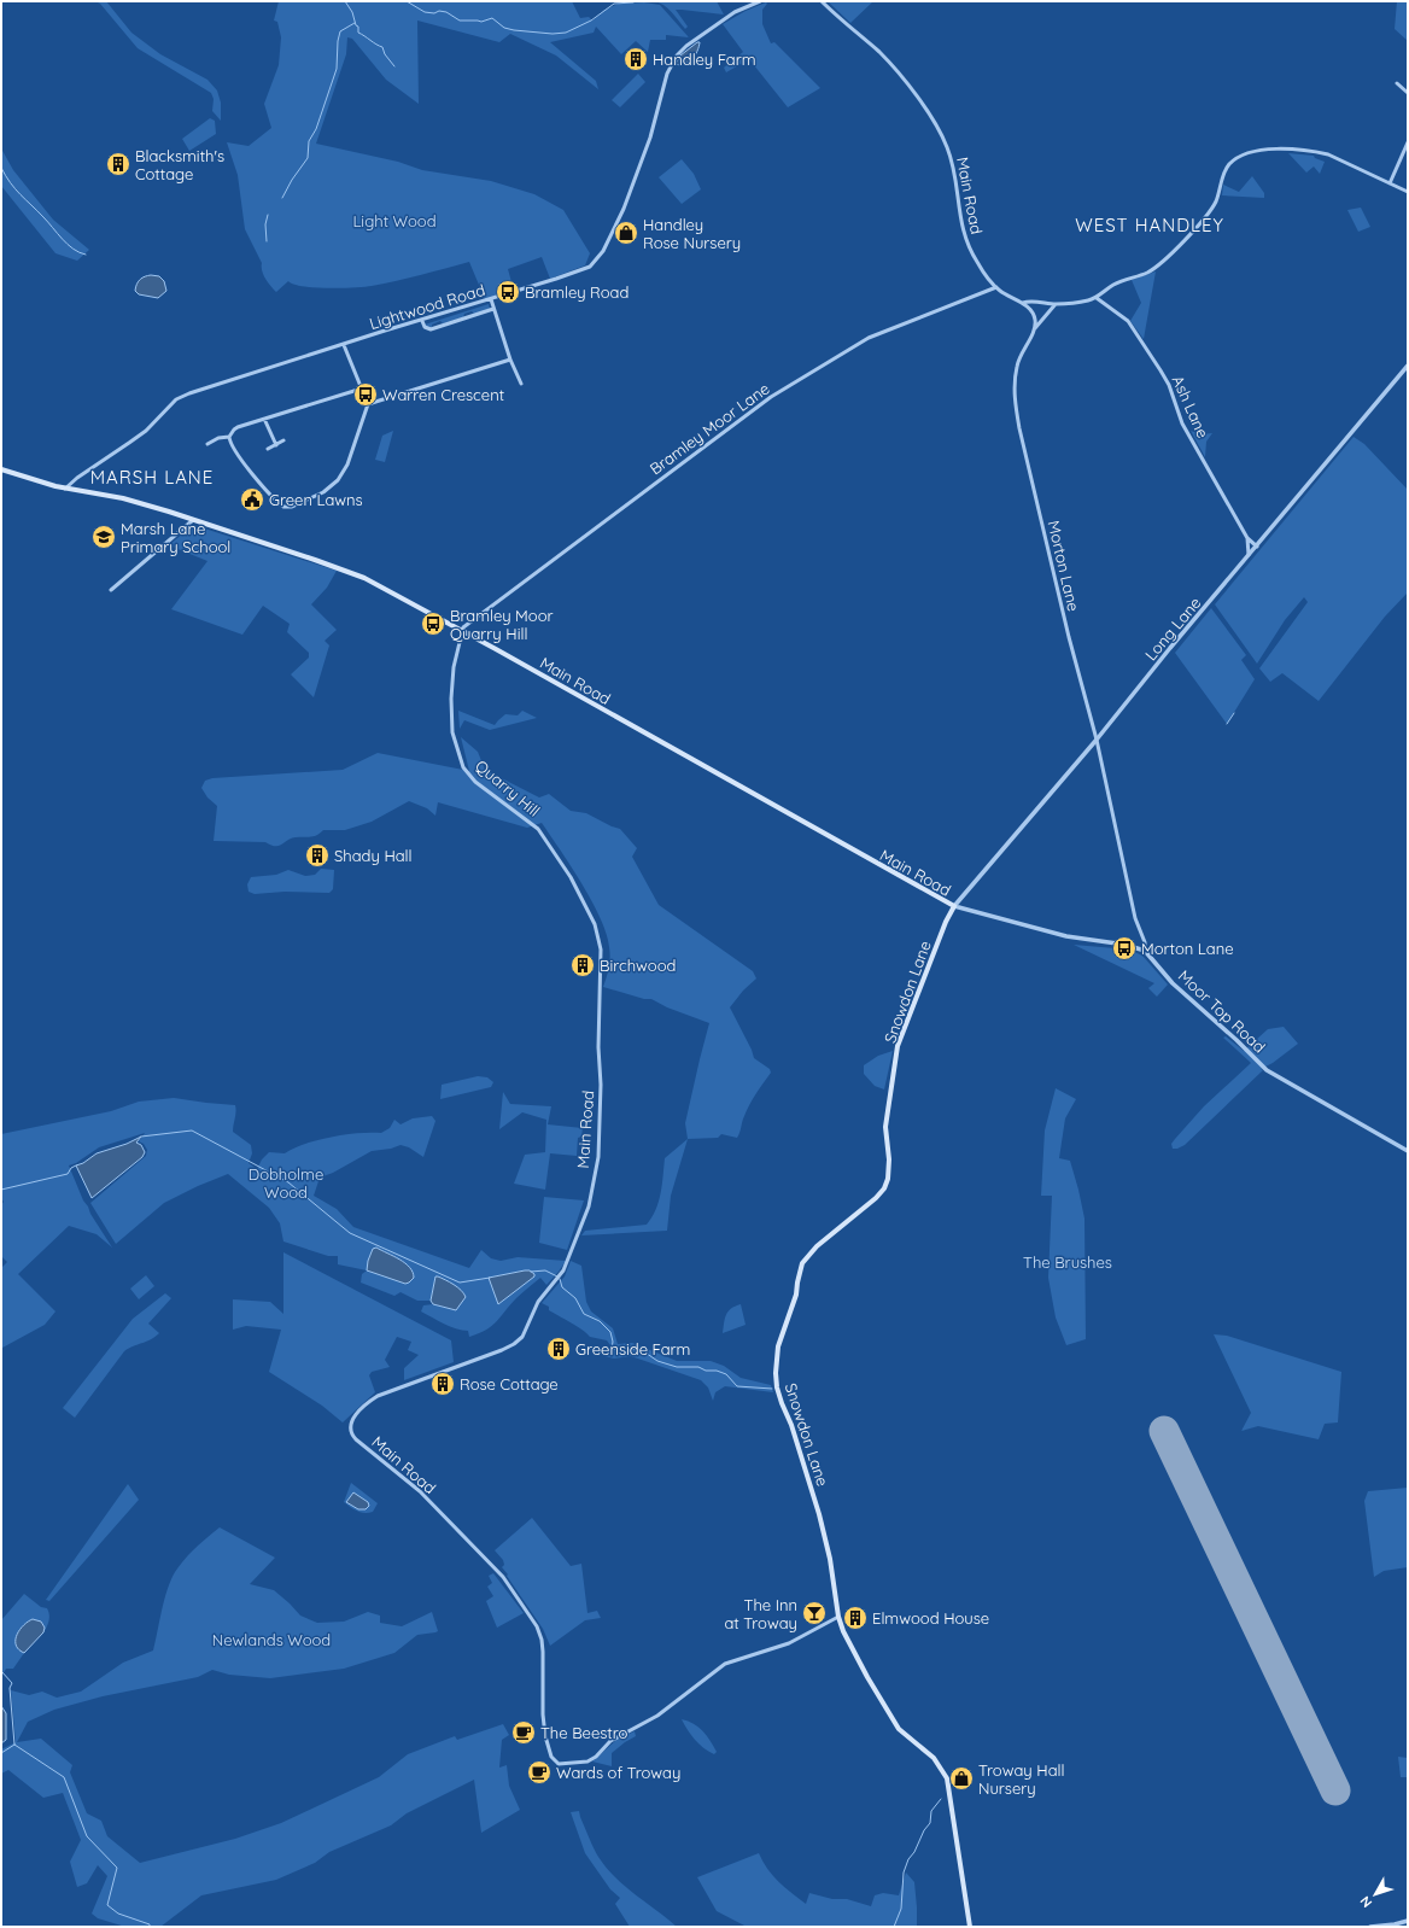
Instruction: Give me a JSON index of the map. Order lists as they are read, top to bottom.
{
  "streets": {
    "main road": ["Main Road", "Snowdon Lane"],
    "street": [
      "Lightwood Road",
      "Ash Lane",
      "Bramley Moor Lane",
      "Morton Lane",
      "Long Lane",
      "Quarry Hill",
      "Moor Top Road"
    ]
  },
  "crossings": [
    ["Main Road", "Lightwood Road"],
    ["Main Road", "Ash Lane"],
    ["Main Road", "Bramley Moor Lane"],
    ["Main Road", "Morton Lane"],
    ["Main Road", "Long Lane"],
    ["Main Road", "Quarry Hill"],
    ["Main Road", "Snowdon Lane"],
    ["Ash Lane", "Long Lane"],
    ["Bramley Moor Lane", "Quarry Hill"],
    ["Morton Lane", "Long Lane"],
    ["Morton Lane", "Moor Top Road"],
    ["Long Lane", "Snowdon Lane"]
  ],
  "districts": ["WEST HANDLEY", "MARSH LANE"],
  "parks": [
    "Light Wood",
    "Dobholme Wood",
    "The Brushes",
    "Newlands Wood"
  ],
  "places": {
    "building": [
      "Handley Farm",
      "Blacksmith's Cottage",
      "Shady Hall",
      "Birchwood",
      "Greenside Farm",
      "Rose Cottage",
      "Elmwood House"
    ],
    "shop": ["Handley Rose Nursery", "Troway Hall Nursery"],
    "bus stop": [
      "Bramley Road",
      "Warren Crescent",
      "Bramley Moor Quarry Hill",
      "Morton Lane"
    ],
    "public building": ["Green Lawns"],
    "school or university": ["Marsh Lane Primary School"],
    "bar": ["The Inn at Troway"],
    "cafe": ["The Beestro", "Wards of Troway"]
  },
  "north": "bottom left"
}
